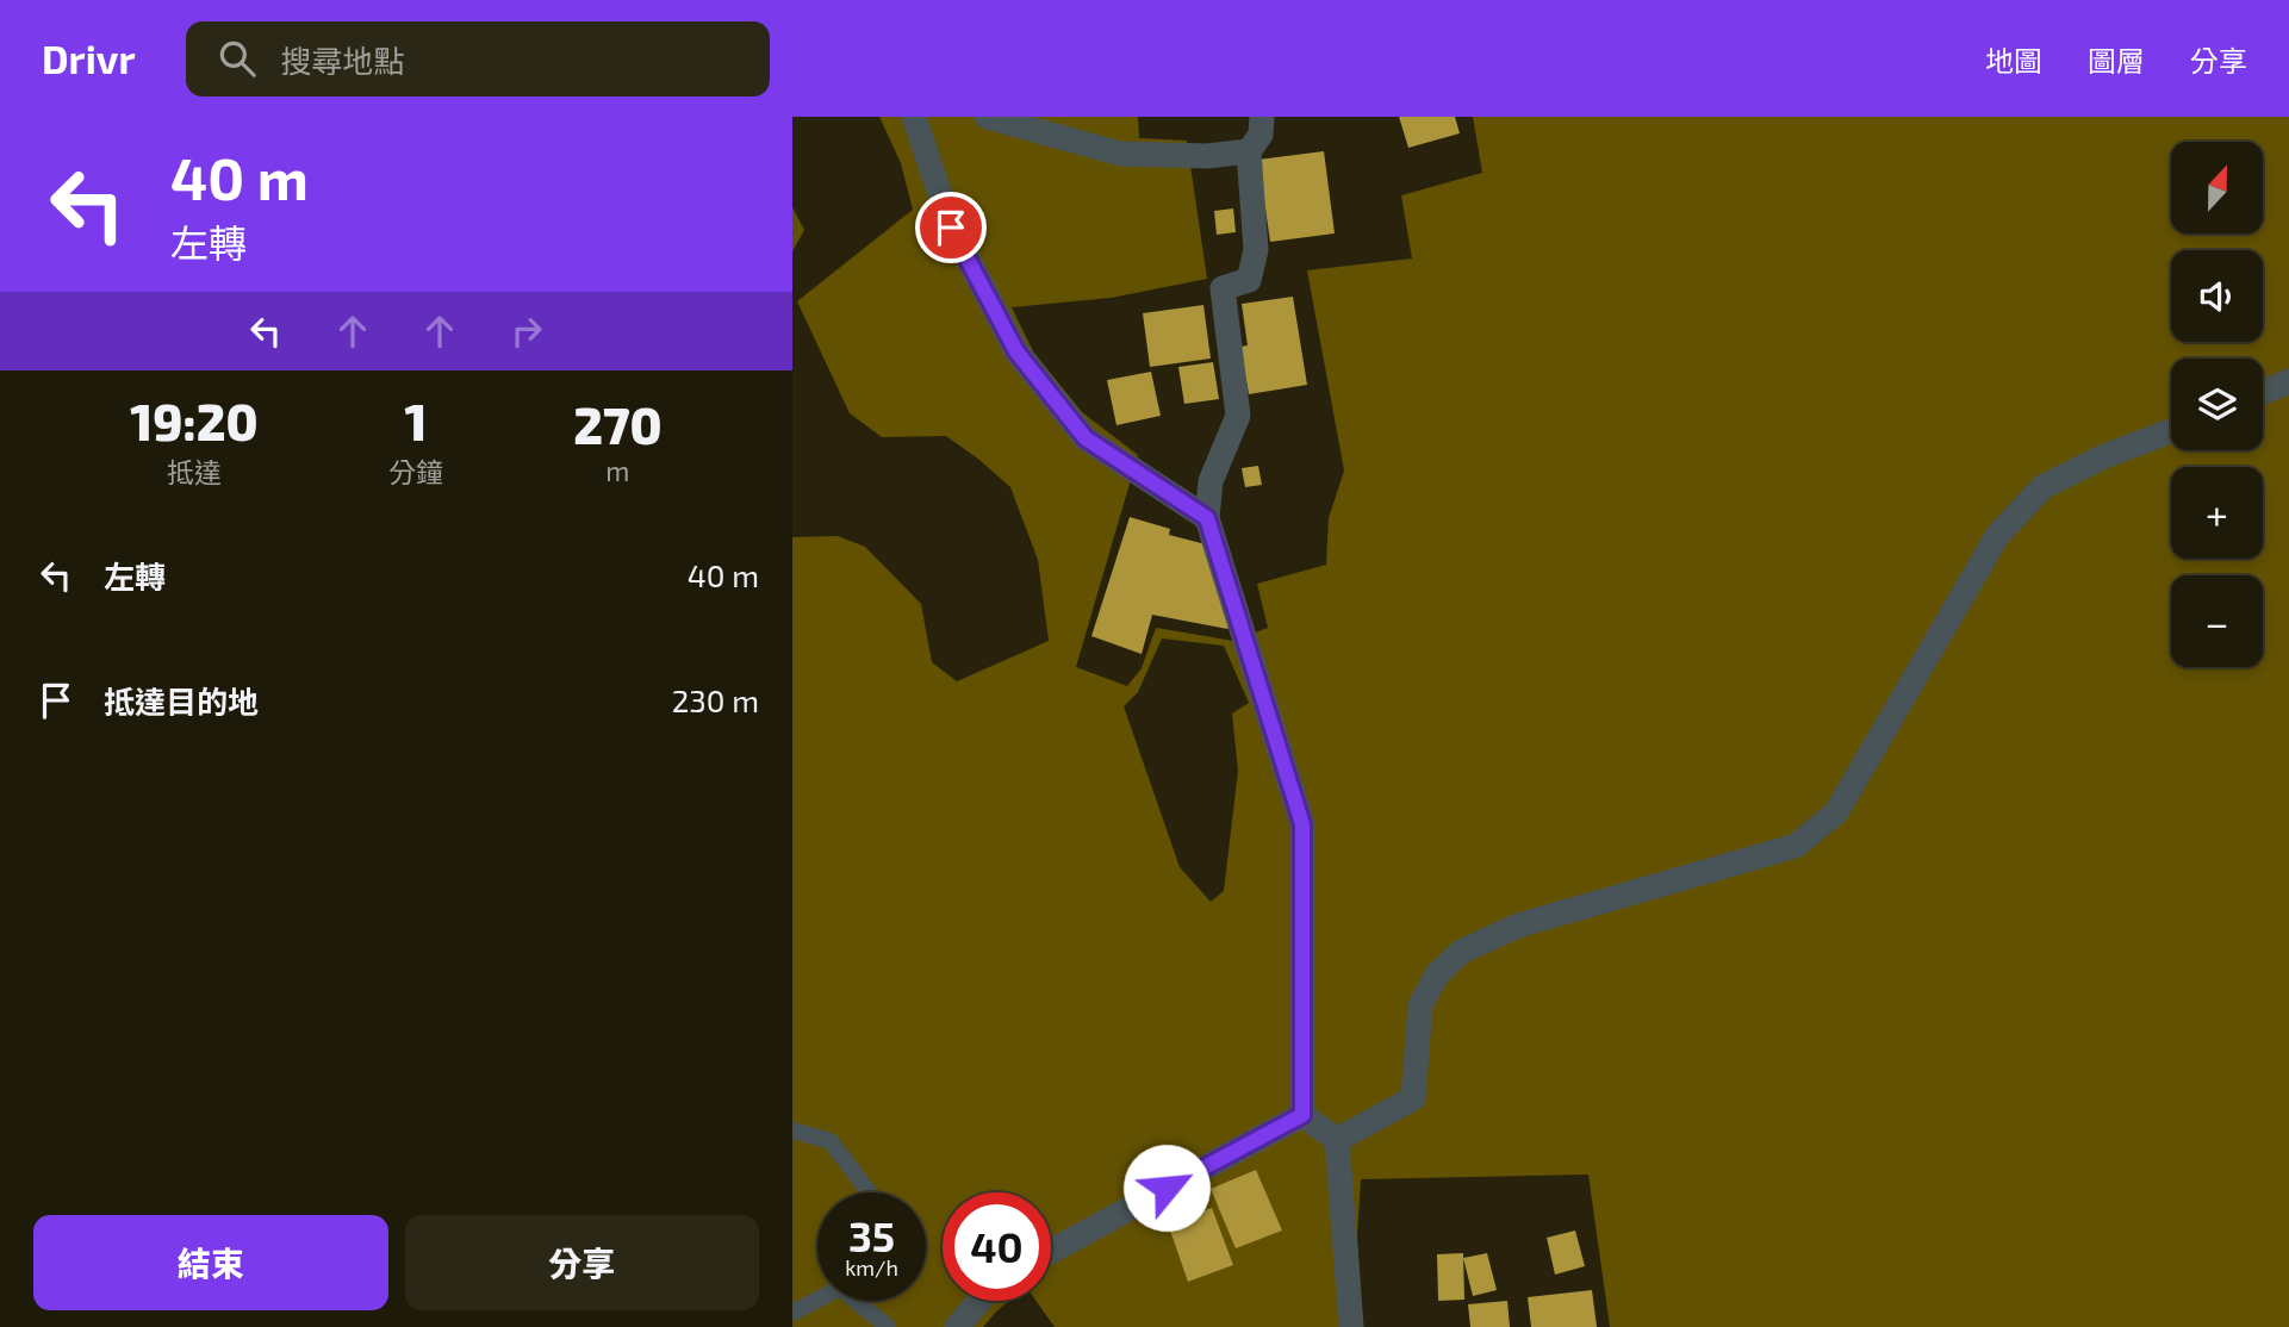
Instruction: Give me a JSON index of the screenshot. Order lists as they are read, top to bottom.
{
  "north": "top",
  "page": {
    "header": "Drivr",
    "search": "搜尋地點",
    "nav": ["地圖", "圖層", "分享"],
    "turn": ["40 m", "左轉"],
    "map_buttons": ["+", "−"],
    "eta": [
      "19:20",
      "抵達",
      "1",
      "分鐘",
      "270",
      "m"
    ],
    "list": [
      {
        "name": "左轉",
        "value": "40 m"
      },
      {
        "name": "抵達目的地",
        "value": "230 m"
      }
    ],
    "speed": "35 km/h",
    "limit": "40",
    "buttons": ["結束", "分享"]
  }
}
